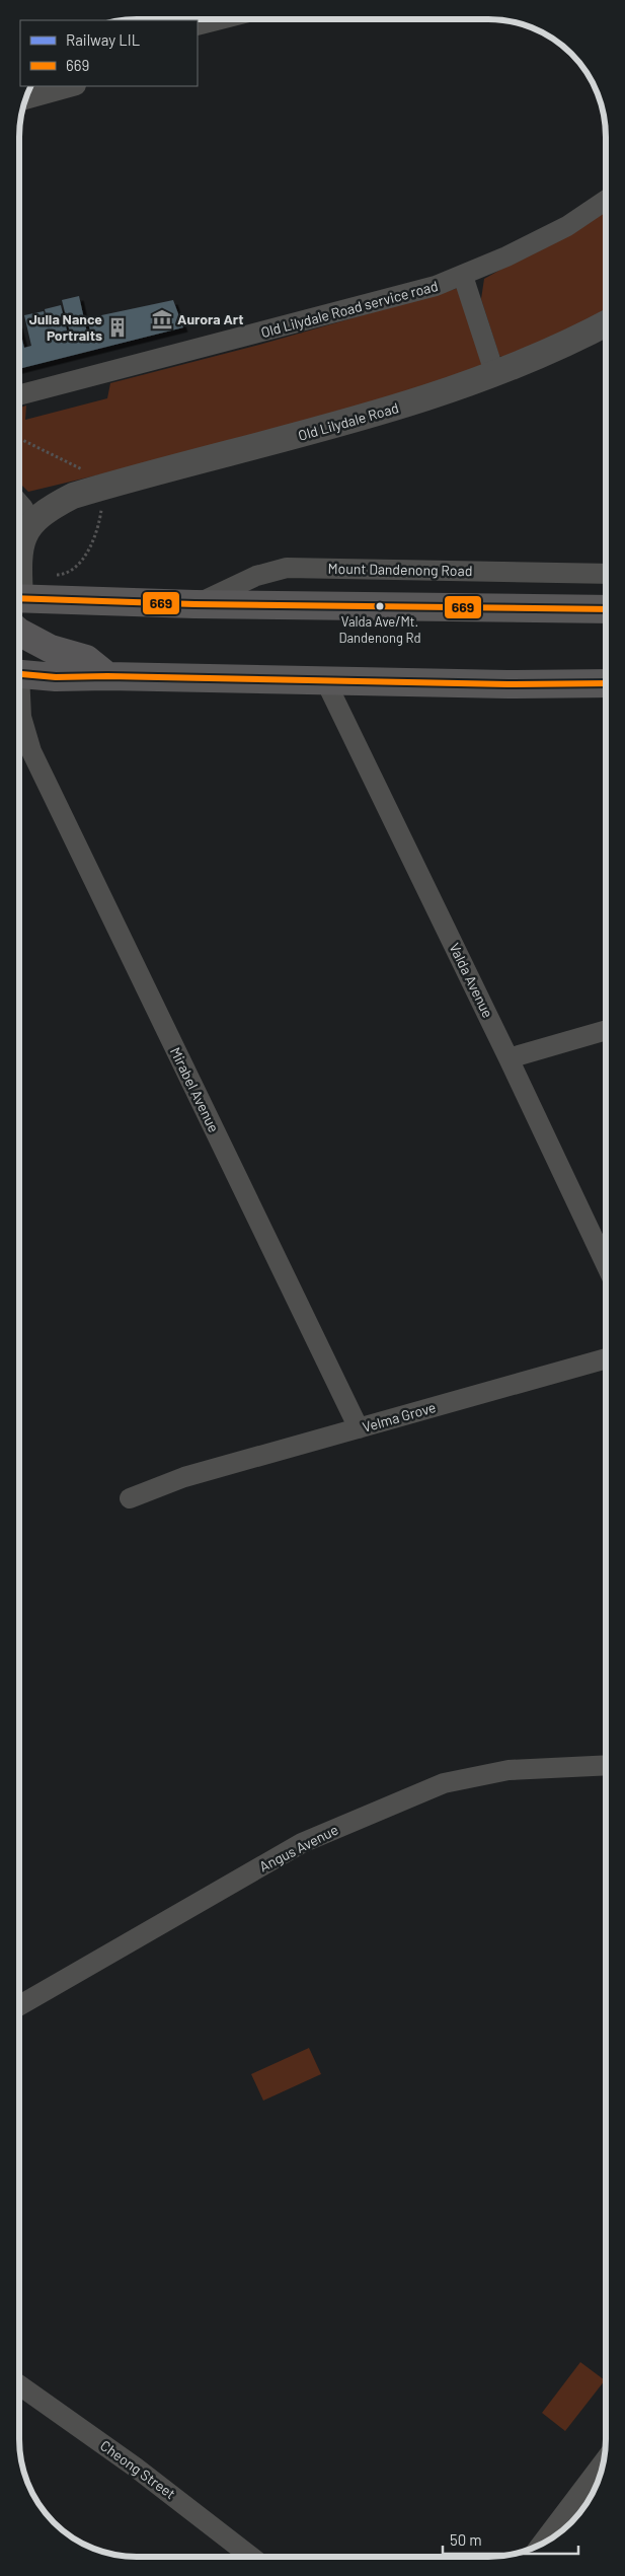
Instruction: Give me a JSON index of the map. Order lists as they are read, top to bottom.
{
  "streets": {
    "main road": ["Mount Dandenong Road"],
    "street": [
      "Old Lilydale Road service road",
      "Old Lilydale Road",
      "Valda Avenue",
      "Mirabel Avenue",
      "Velma Grove",
      "Angus Avenue",
      "Cheong Street"
    ]
  },
  "crossings": [
    ["Old Lilydale Road", "Mount Dandenong Road"],
    ["Mirabel Avenue", "Velma Grove"]
  ],
  "places": {
    "museum": ["Aurora Art"],
    "building": ["Julia Nance Portraits"],
    "other": ["Valda Ave/Mt. Dandenong Rd"]
  },
  "lines": ["transit line 669"],
  "legend": ["Railway LIL", "669"],
  "scale_bar": "50 m"
}
